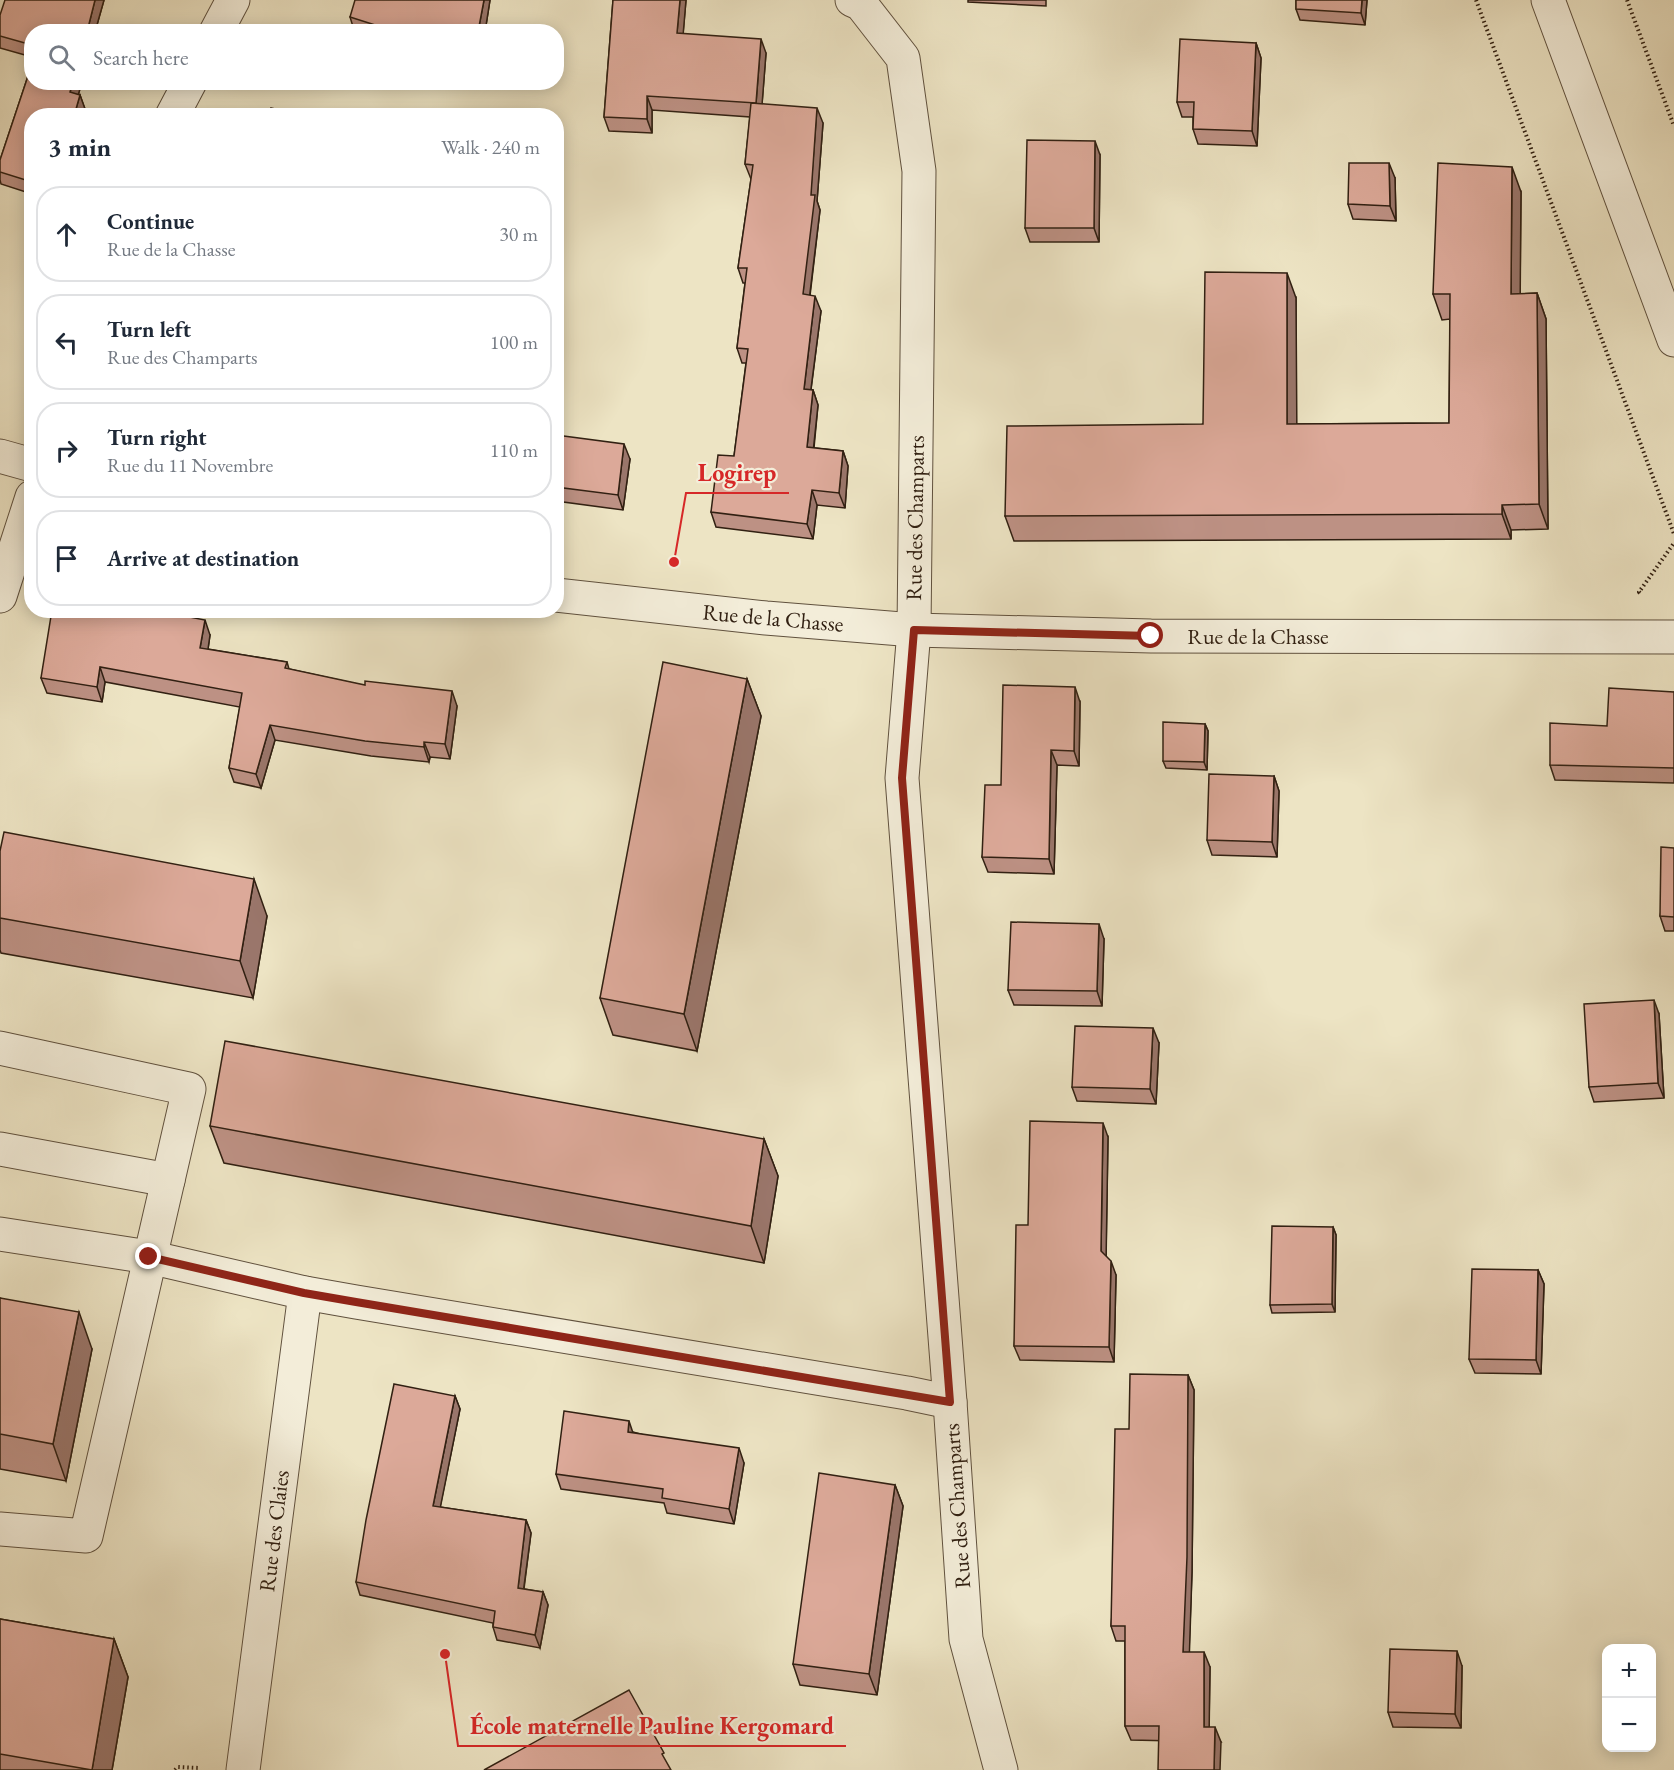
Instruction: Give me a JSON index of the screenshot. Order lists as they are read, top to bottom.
{
  "streets": {
    "street": ["Rue des Champarts", "Rue de la Chasse", "Rue des Claies"]
  },
  "crossings": [
    ["Rue des Champarts", "Rue de la Chasse"]
  ],
  "places": ["Logirep", "École maternelle Pauline Kergomard"],
  "page": {
    "search": "Search here",
    "heading": ["3 min", "Walk · 240 m"],
    "list": [
      ["Continue", "Rue de la Chasse", "30 m"],
      ["Turn left", "Rue des Champarts", "100 m"],
      ["Turn right", "Rue du 11 Novembre", "110 m"],
      "Arrive at destination"
    ],
    "map_buttons": ["+", "−"]
  }
}
